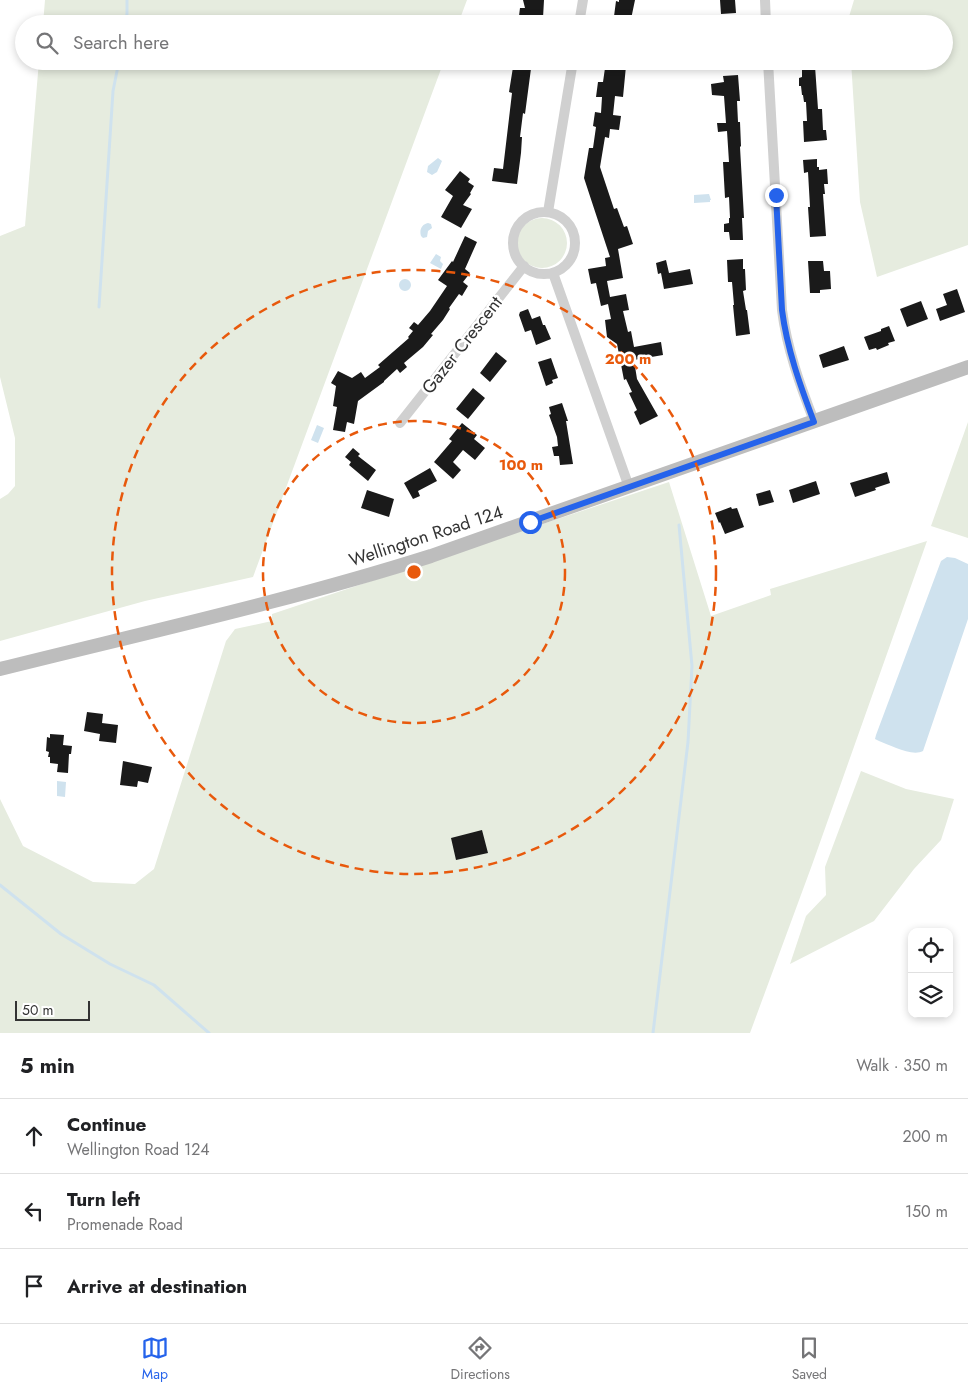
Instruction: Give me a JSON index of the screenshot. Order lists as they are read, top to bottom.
{
  "streets": {
    "main road": ["Wellington Road 124"],
    "street": ["Gazer Crescent"]
  },
  "scale_bar": "50 m",
  "page": {
    "search": "Search here",
    "scale": "50 m",
    "heading": ["5 min", "Walk · 350 m"],
    "list": [
      ["Continue", "Wellington Road 124", "200 m"],
      ["Turn left", "Promenade Road", "150 m"],
      "Arrive at destination"
    ],
    "nav": ["Map", "Directions", "Saved"]
  },
  "rings": ["200 m", "100 m"]
}
